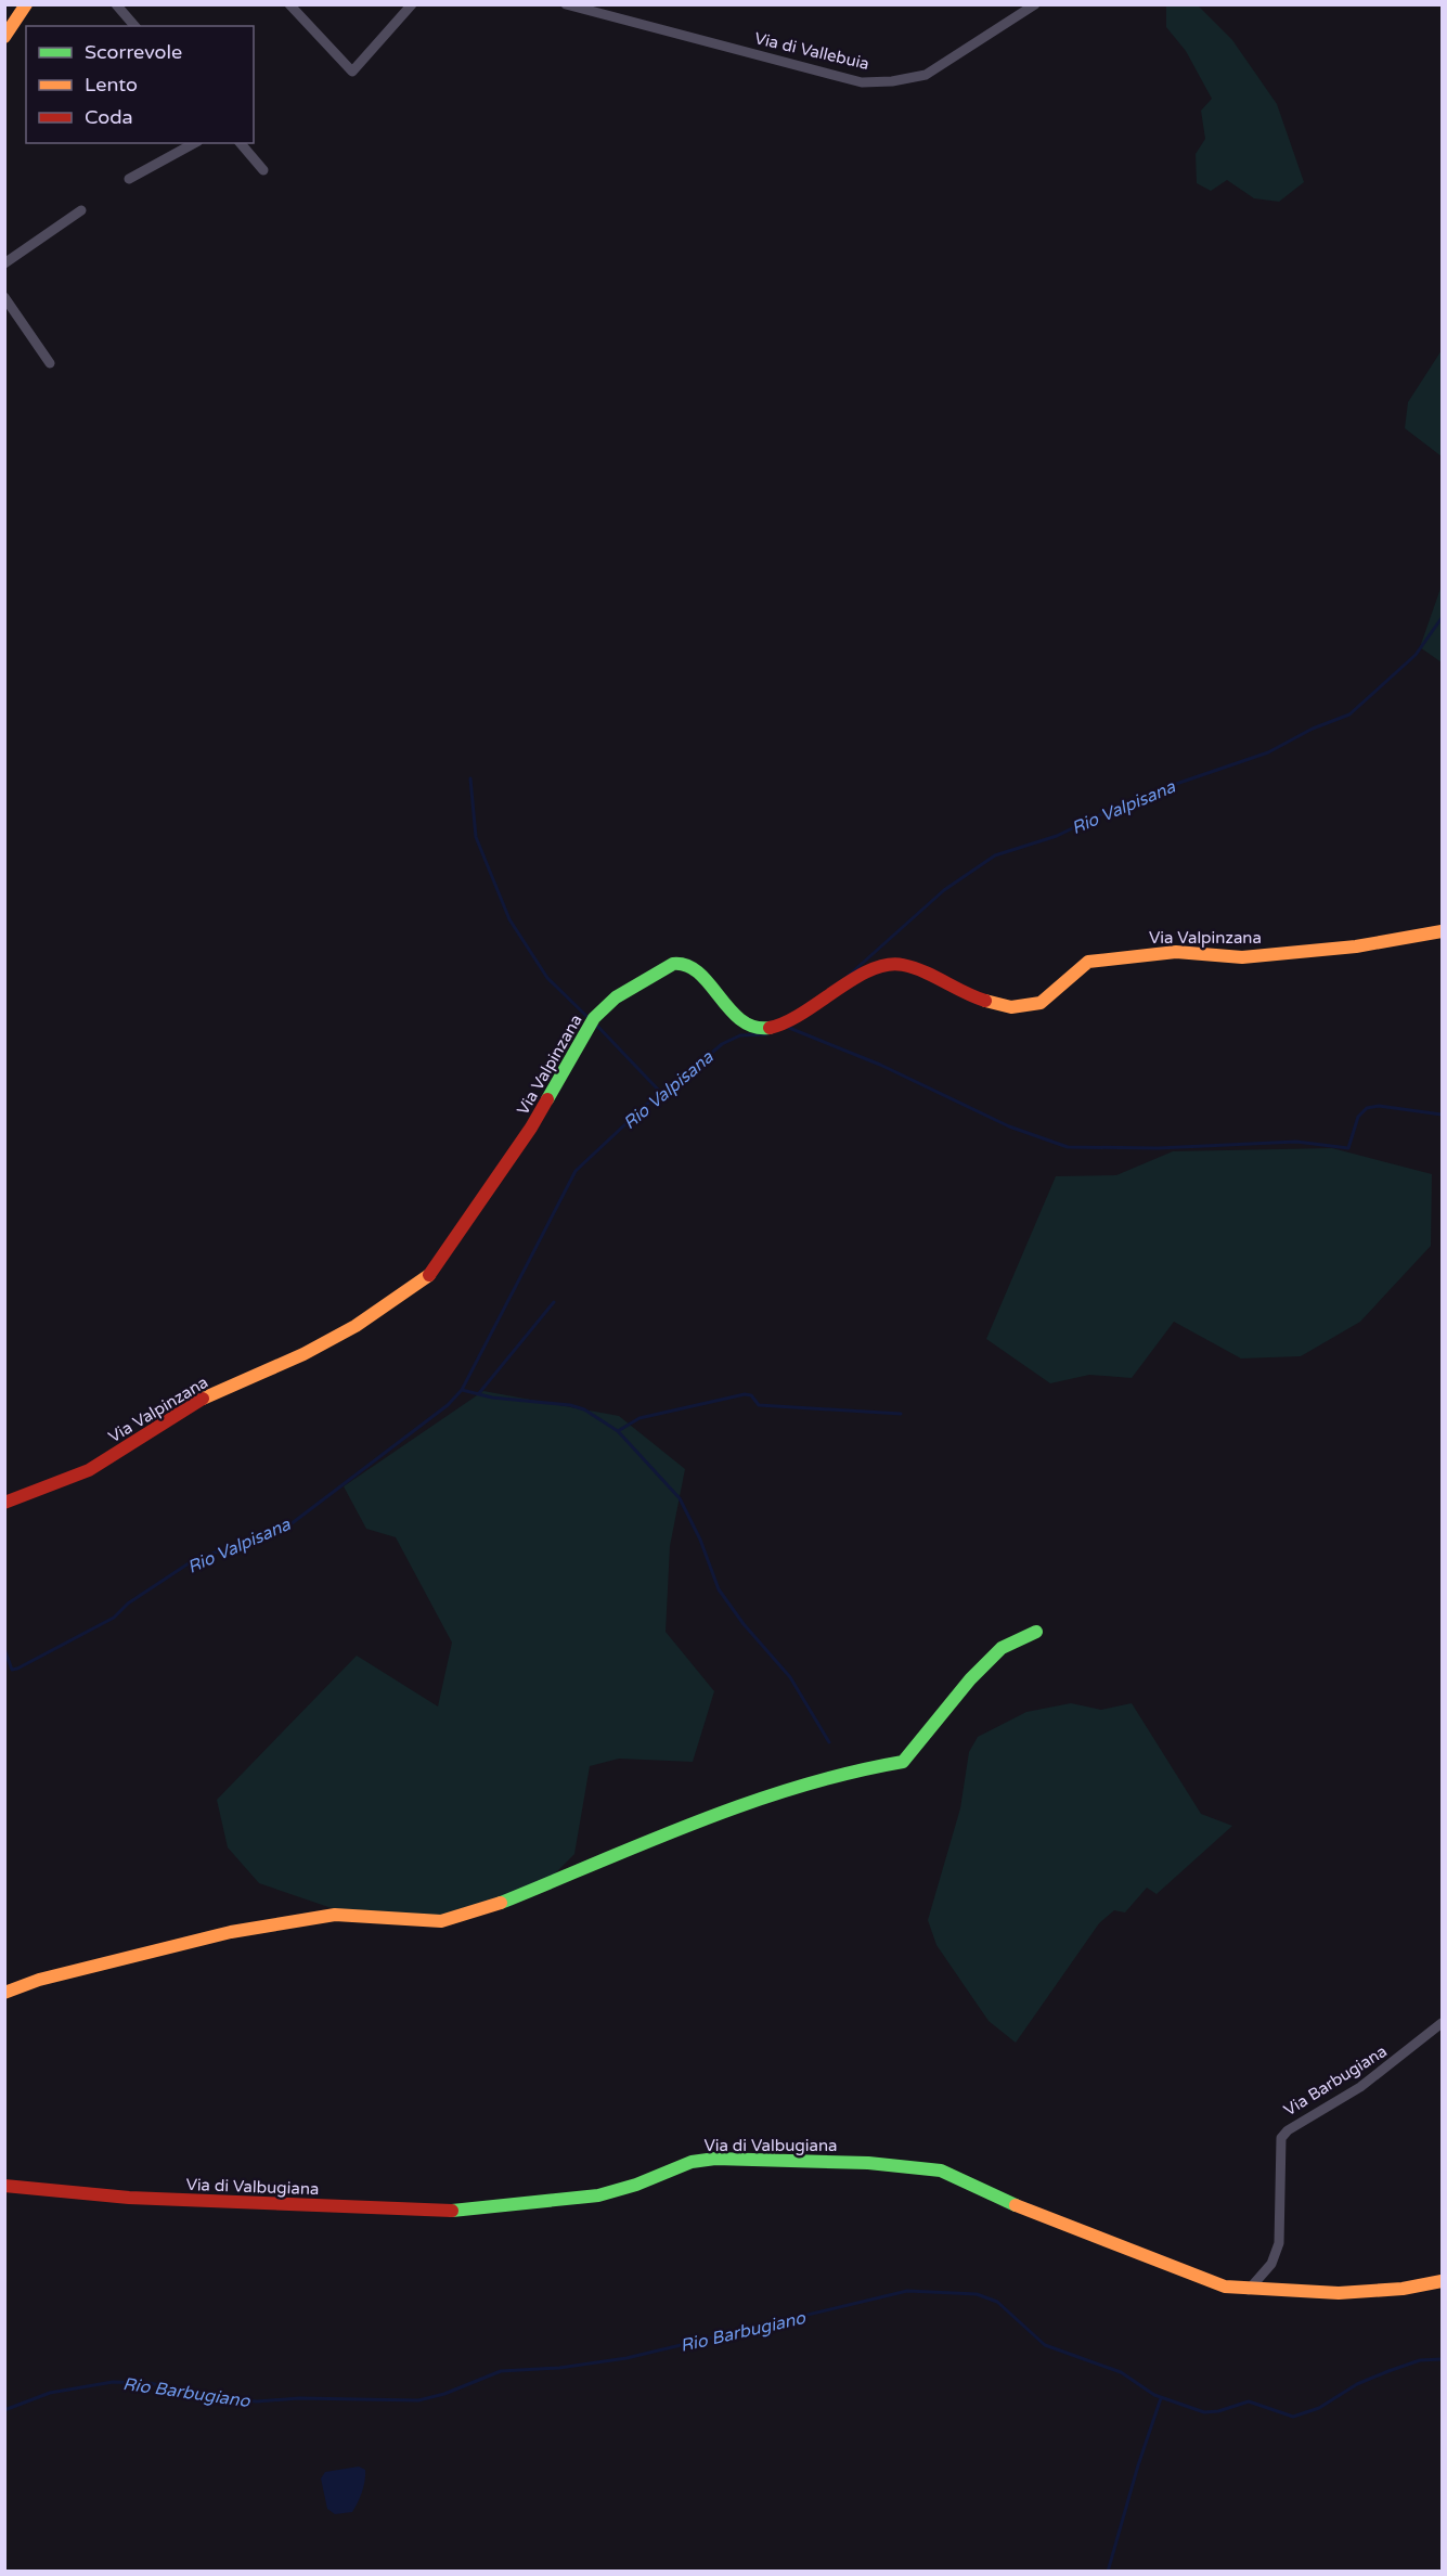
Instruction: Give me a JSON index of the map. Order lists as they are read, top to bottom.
{
  "streets": {
    "street": [
      "Via di Vallebuia",
      "Via Valpinzana",
      "Via Barbugiana",
      "Via di Valbugiana"
    ]
  },
  "crossings": [
    ["Via Barbugiana", "Via di Valbugiana"]
  ],
  "water": ["Rio Valpisana", "Rio Barbugiano"],
  "legend": ["Scorrevole", "Lento", "Coda"]
}
